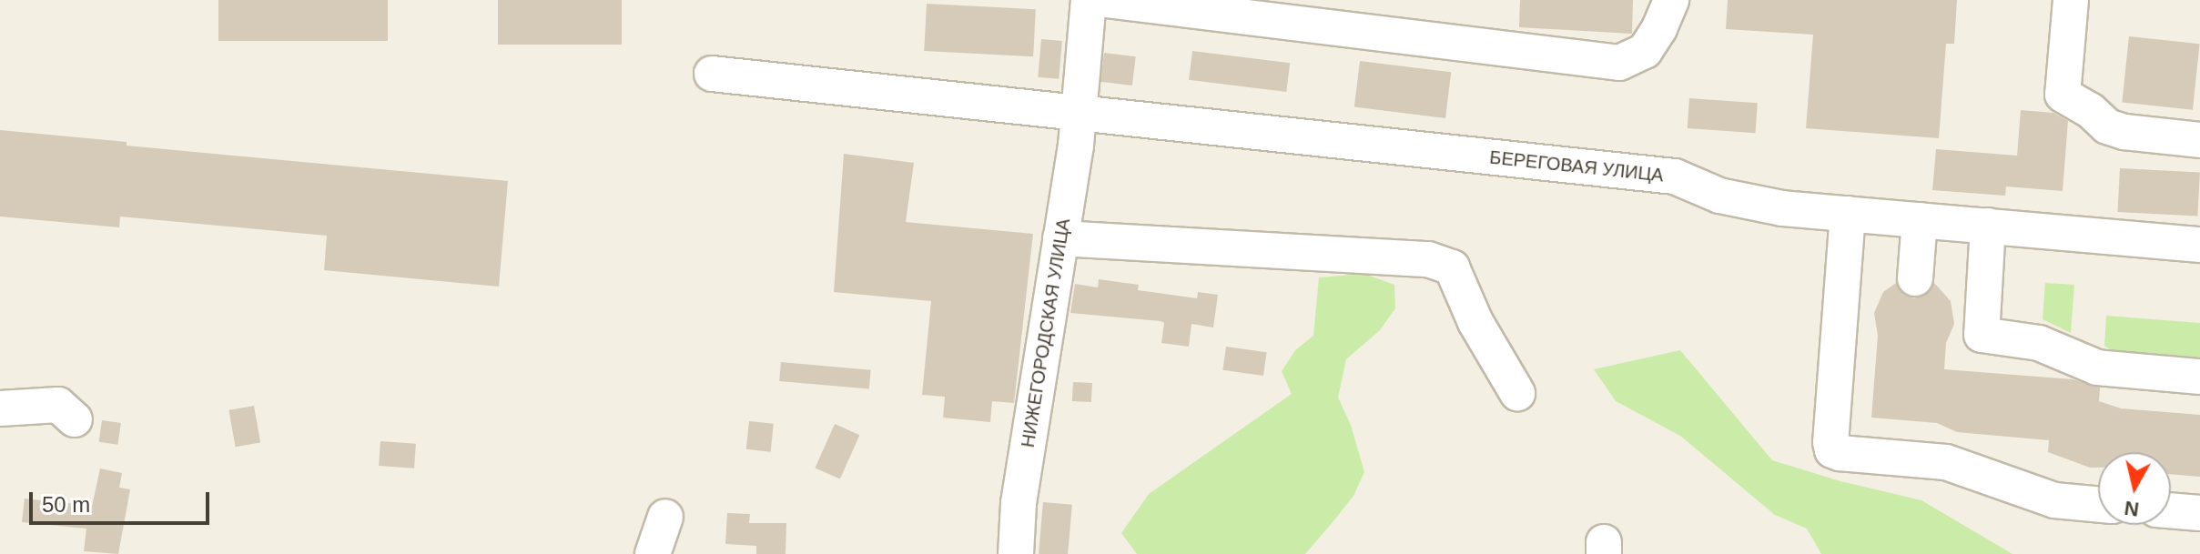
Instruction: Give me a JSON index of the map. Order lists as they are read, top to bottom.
{
  "streets": {
    "street": ["БЕРЕГОВАЯ УЛИЦА", "НИЖЕГОРОДСКАЯ УЛИЦА"]
  },
  "crossings": [
    ["БЕРЕГОВАЯ УЛИЦА", "НИЖЕГОРОДСКАЯ УЛИЦА"]
  ],
  "scale_bar": "50 m",
  "north": "bottom"
}
